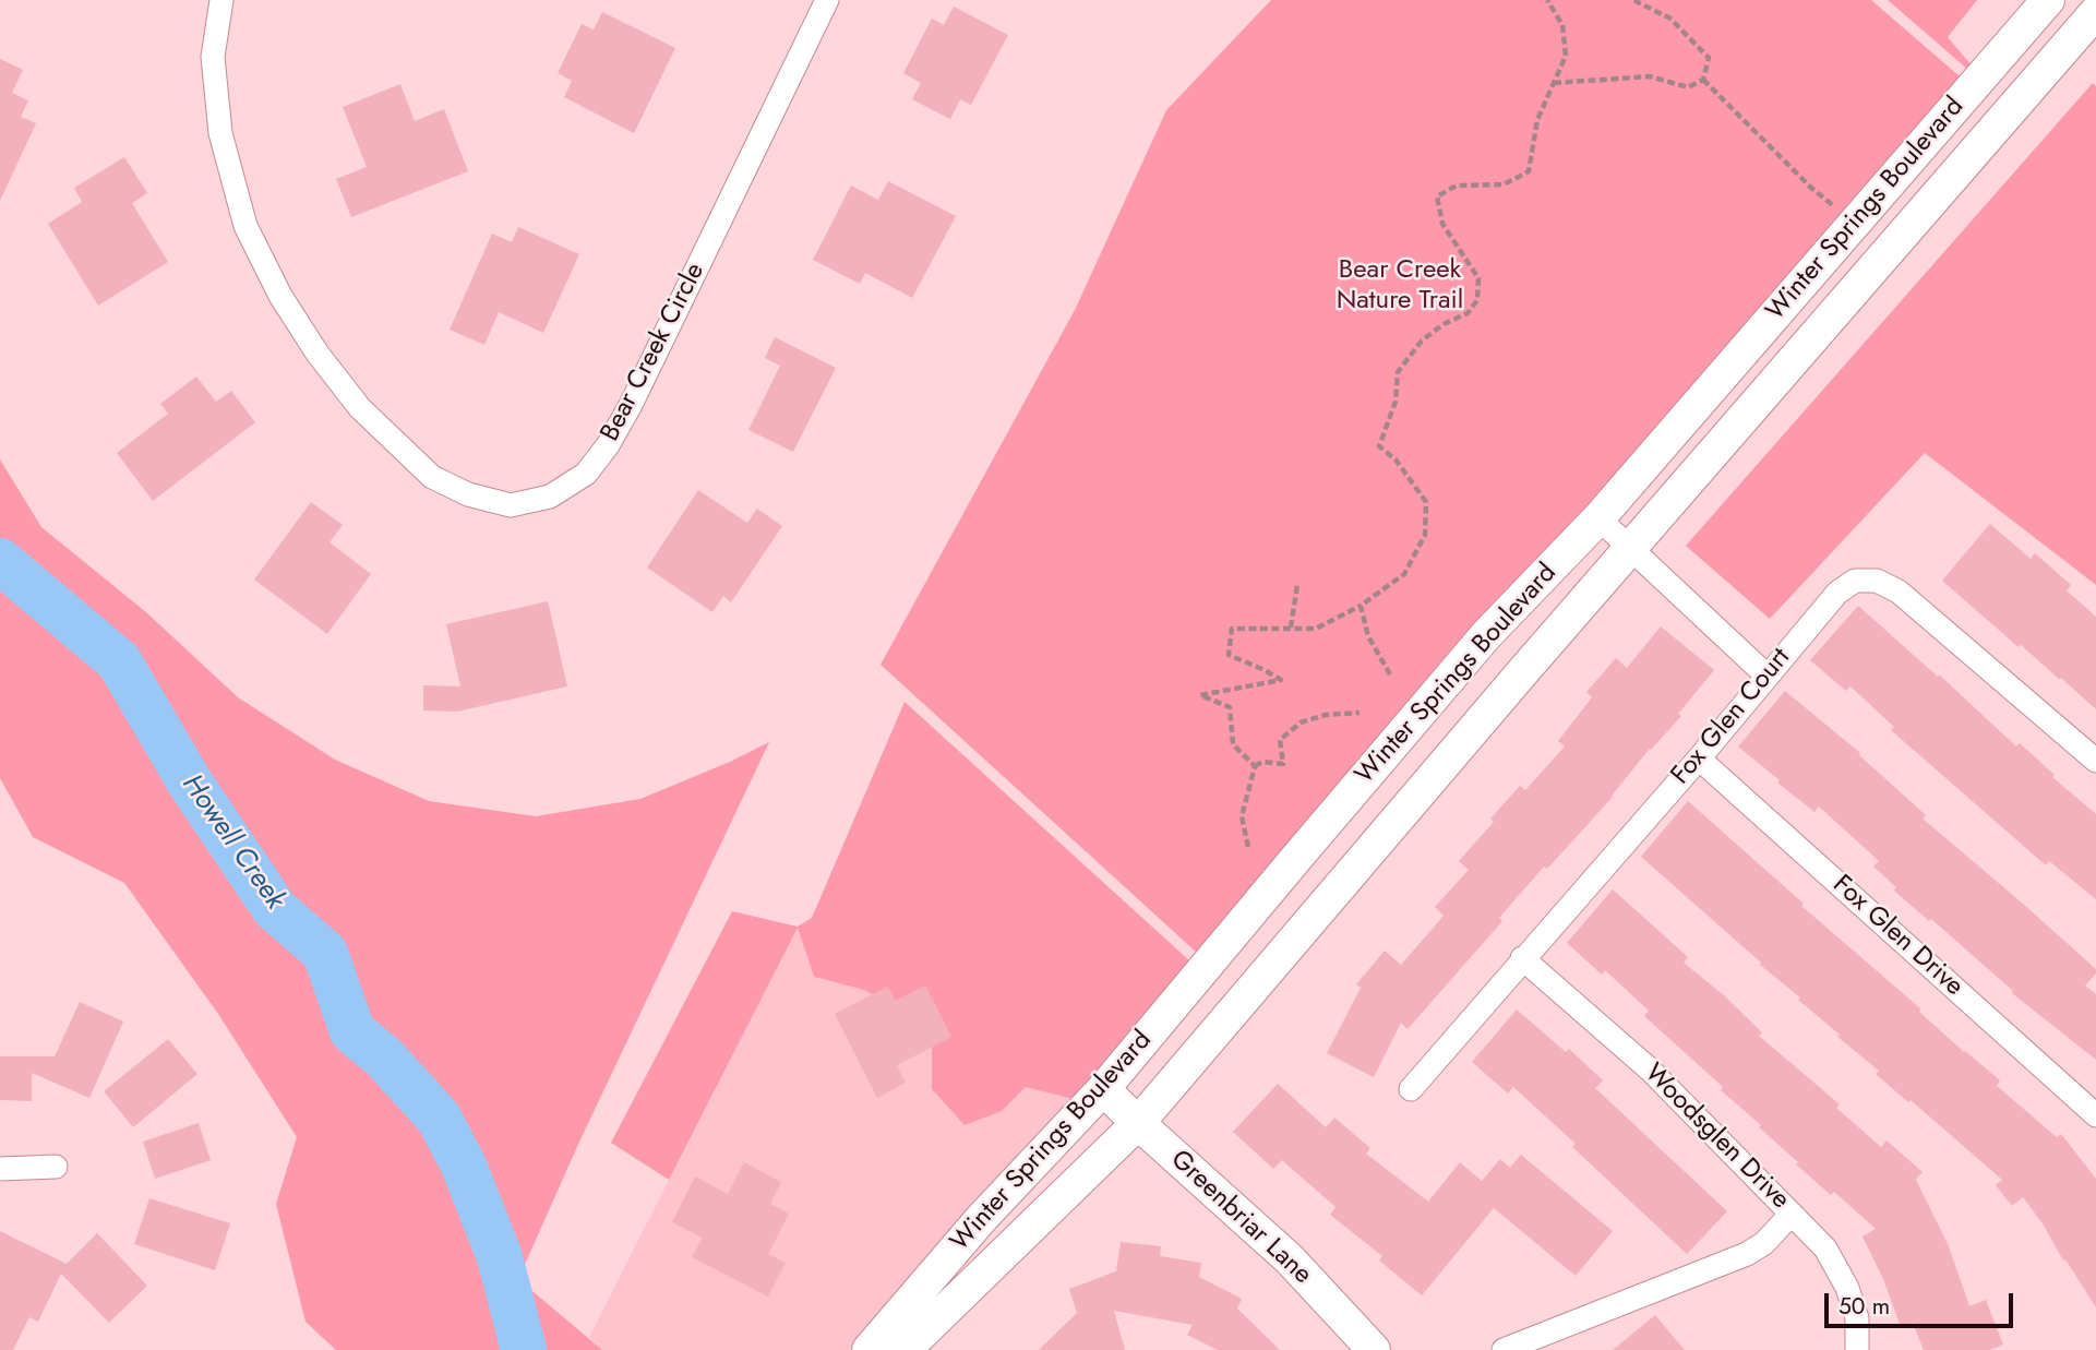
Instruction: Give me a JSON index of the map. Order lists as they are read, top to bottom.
{
  "streets": {
    "street": [
      "Winter Springs Boulevard",
      "Bear Creek Circle",
      "Fox Glen Court",
      "Fox Glen Drive",
      "Woodsglen Drive",
      "Greenbriar Lane"
    ]
  },
  "crossings": [
    ["Winter Springs Boulevard", "Greenbriar Lane"],
    ["Fox Glen Court", "Fox Glen Drive"],
    ["Fox Glen Court", "Woodsglen Drive"]
  ],
  "water": ["Howell Creek"],
  "parks": ["Bear Creek Nature Trail"],
  "scale_bar": "50 m"
}
